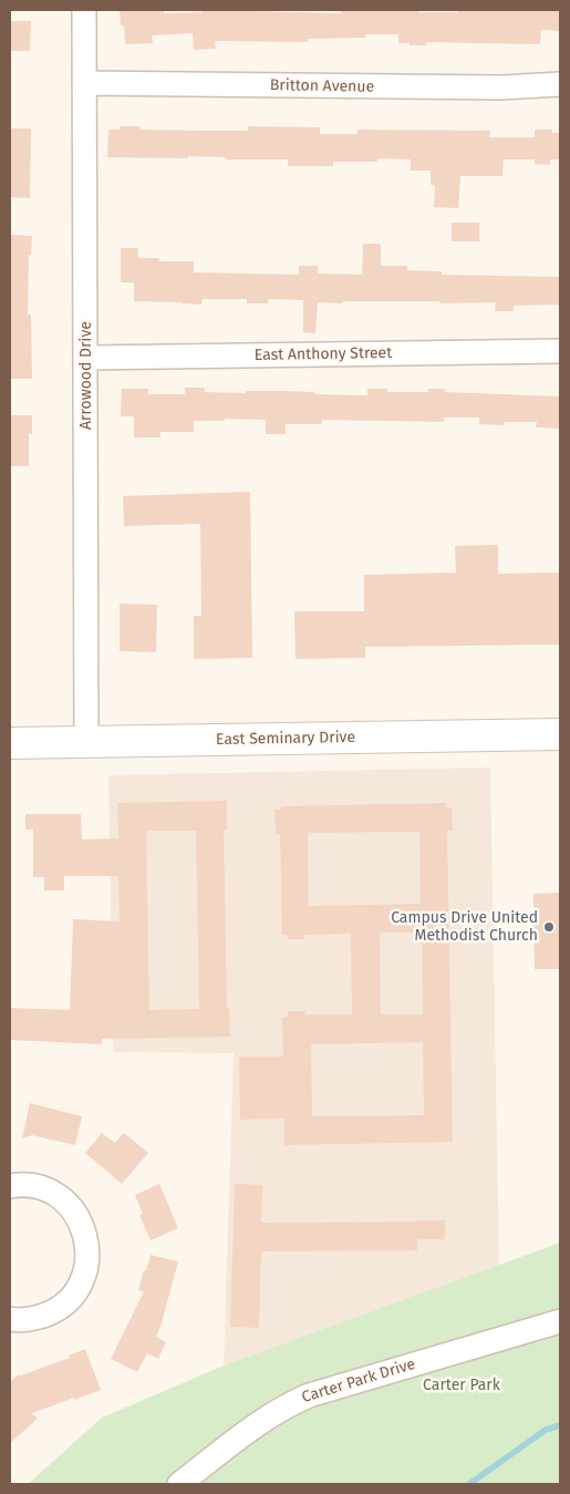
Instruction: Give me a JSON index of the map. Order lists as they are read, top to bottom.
{
  "streets": {
    "main road": ["East Seminary Drive"],
    "street": [
      "Britton Avenue",
      "East Anthony Street",
      "Arrowood Drive",
      "Carter Park Drive"
    ]
  },
  "crossings": [
    ["Britton Avenue", "Arrowood Drive"],
    ["East Anthony Street", "Arrowood Drive"],
    ["Arrowood Drive", "East Seminary Drive"]
  ],
  "parks": ["Carter Park"],
  "places": ["Campus Drive United Methodist Church"]
}
